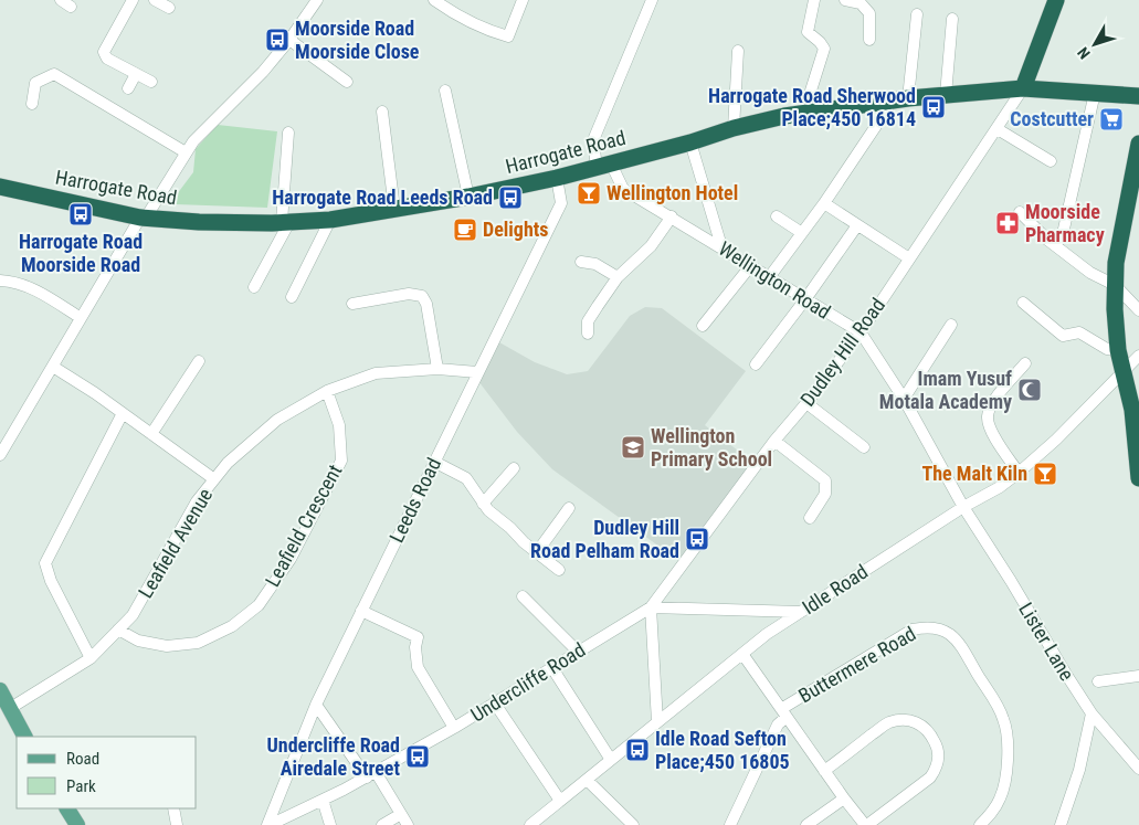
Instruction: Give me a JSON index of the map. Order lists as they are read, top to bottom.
{
  "streets": {
    "highway": ["Harrogate Road"],
    "street": [
      "Wellington Road",
      "Dudley Hill Road",
      "Leeds Road",
      "Leafield Crescent",
      "Leafield Avenue",
      "Idle Road",
      "Lister Lane",
      "Buttermere Road",
      "Undercliffe Road"
    ]
  },
  "crossings": [
    ["Harrogate Road", "Wellington Road"],
    ["Harrogate Road", "Dudley Hill Road"],
    ["Harrogate Road", "Leeds Road"],
    ["Wellington Road", "Dudley Hill Road"],
    ["Wellington Road", "Idle Road"],
    ["Wellington Road", "Lister Lane"],
    ["Dudley Hill Road", "Undercliffe Road"],
    ["Leeds Road", "Leafield Avenue"],
    ["Leeds Road", "Undercliffe Road"],
    ["Leafield Crescent", "Leafield Avenue"],
    ["Idle Road", "Lister Lane"]
  ],
  "places": {
    "bus stop": [
      "Moorside Road Moorside Close",
      "Harrogate Road Sherwood Place;450 16814",
      "Harrogate Road Leeds Road",
      "Harrogate Road Moorside Road",
      "Dudley Hill Road Pelham Road",
      "Idle Road Sefton Place;450 16805",
      "Undercliffe Road Airedale Street"
    ],
    "supermarket": ["Costcutter"],
    "bar": ["Wellington Hotel", "The Malt Kiln"],
    "pharmacy": ["Moorside Pharmacy"],
    "cafe": ["Delights"],
    "mosque": ["Imam Yusuf Motala Academy"],
    "school or university": ["Wellington Primary School"]
  },
  "legend": ["Road", "Park"],
  "north": "bottom left"
}
